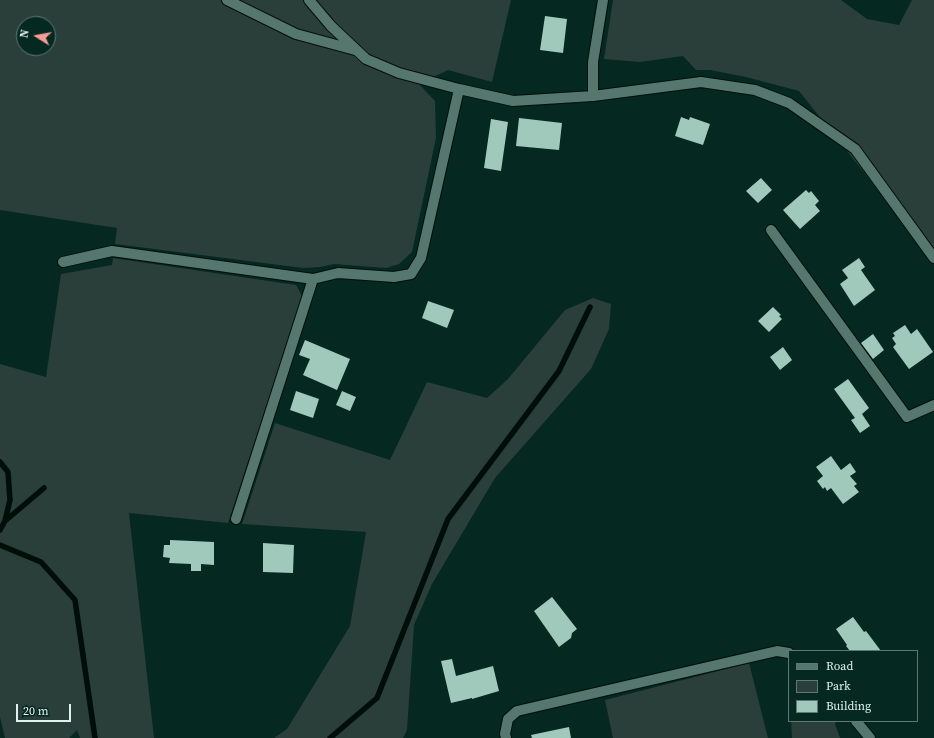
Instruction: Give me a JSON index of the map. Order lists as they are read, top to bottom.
{
  "legend": ["Road", "Park", "Building"],
  "scale_bar": "20 m",
  "north": "left"
}
